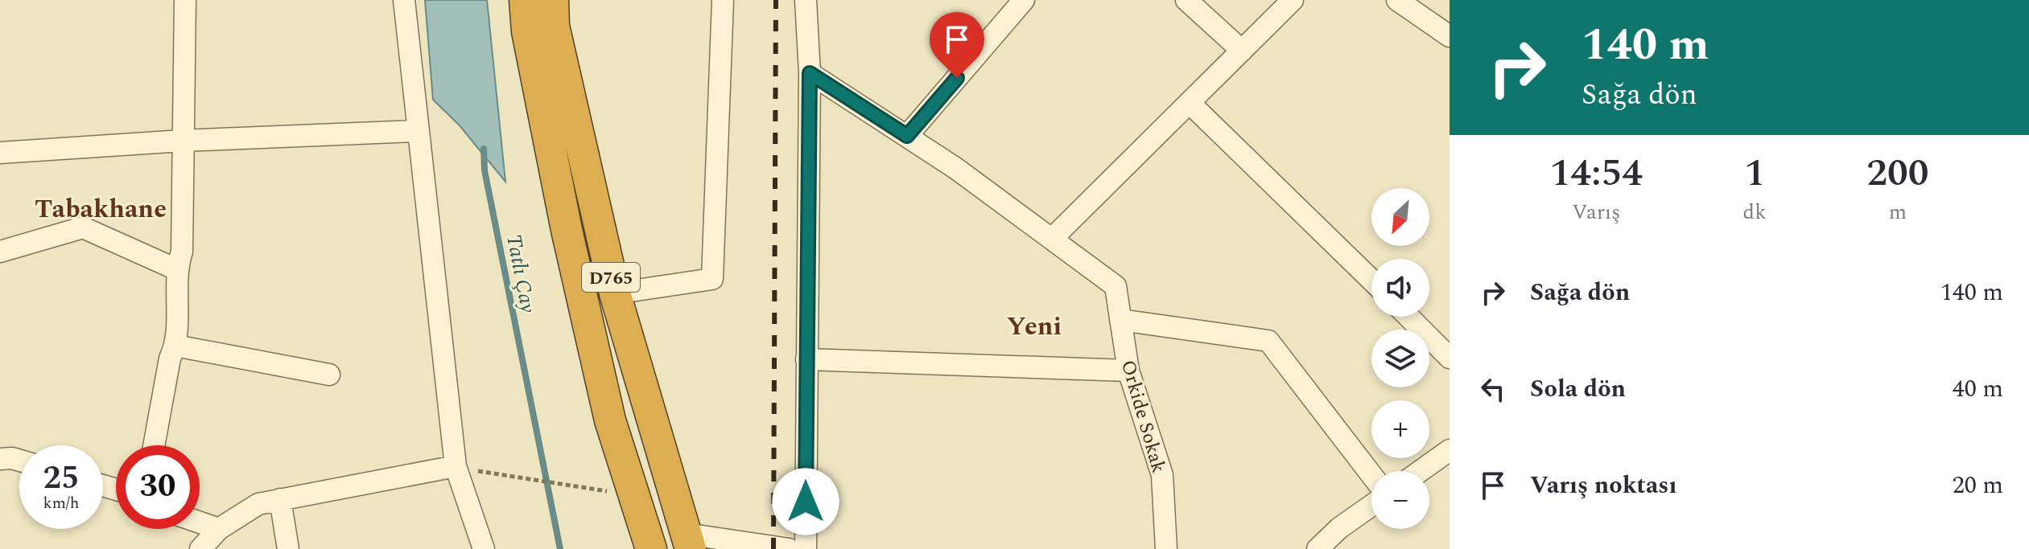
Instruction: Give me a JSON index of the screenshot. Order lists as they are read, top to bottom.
{
  "streets": {
    "highway": ["D765"],
    "street": ["Orkide Sokak"]
  },
  "districts": ["Tabakhane", "Yeni"],
  "water": ["Tatlı Çay"],
  "north": "bottom left",
  "page": {
    "turn": ["140 m", "Sağa dön"],
    "eta": [
      "14:54",
      "Varış",
      "1",
      "dk",
      "200",
      "m"
    ],
    "map_buttons": ["+", "−"],
    "list": [
      {
        "name": "Sağa dön",
        "value": "140 m"
      },
      {
        "name": "Sola dön",
        "value": "40 m"
      },
      {
        "name": "Varış noktası",
        "value": "20 m"
      }
    ],
    "speed": "25 km/h",
    "limit": "30"
  }
}
